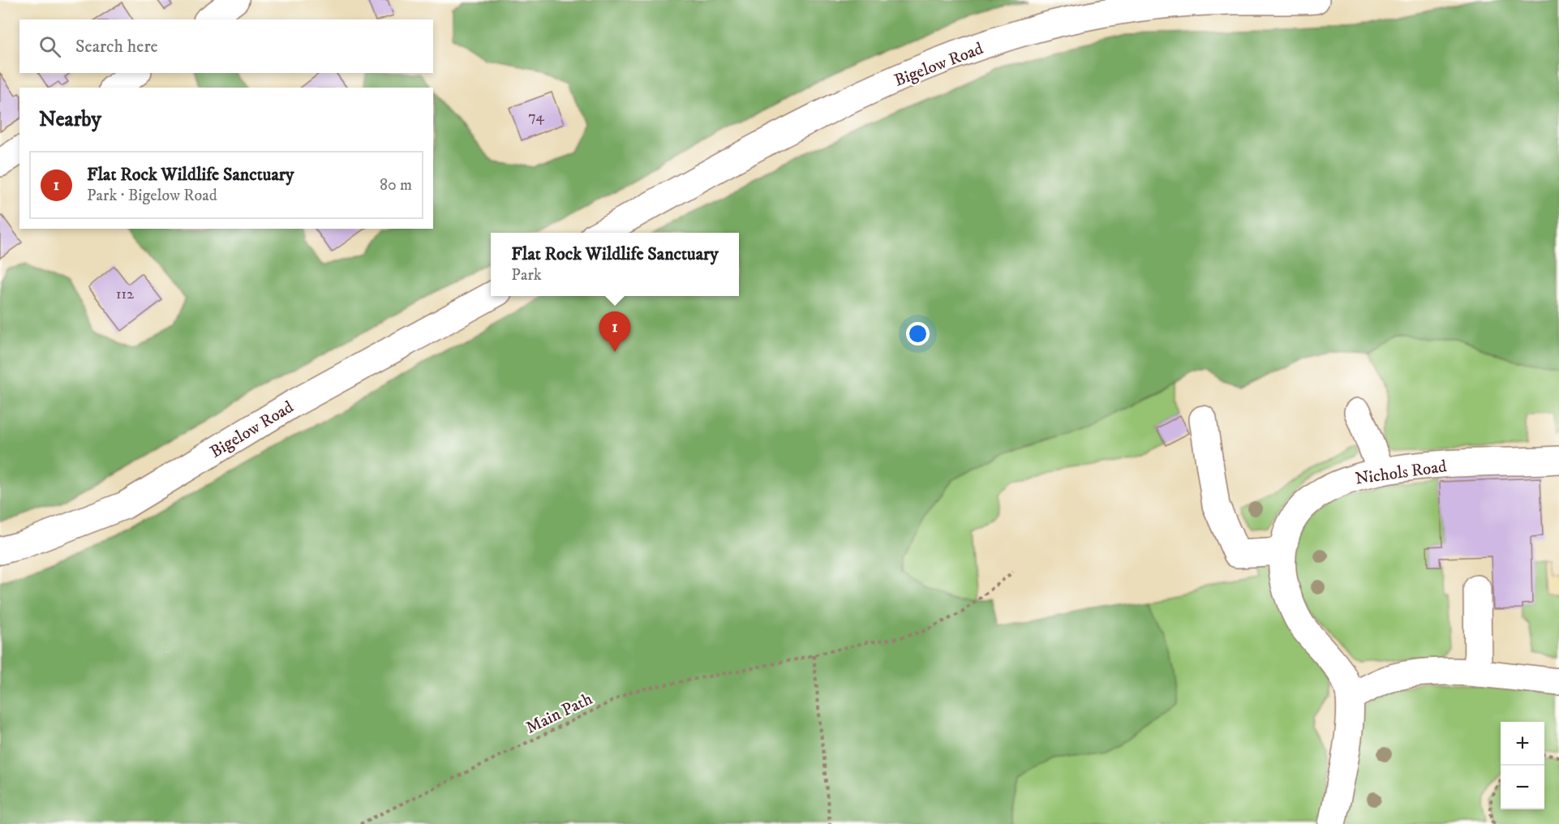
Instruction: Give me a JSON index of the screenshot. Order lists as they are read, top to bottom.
{
  "streets": {
    "street": ["Bigelow Road", "Nichols Road"],
    "path": ["Main Path"]
  },
  "house_numbers": ["74", "112"],
  "page": {
    "search": "Search here",
    "heading": "Nearby",
    "list": [
      {
        "mark": "1",
        "name": "Flat Rock Wildlife Sanctuary",
        "note": "Park · Bigelow Road",
        "value": "80 m"
      }
    ],
    "popup": ["Flat Rock Wildlife Sanctuary", "Park"],
    "pins": "1",
    "map_buttons": ["+", "−"]
  }
}
